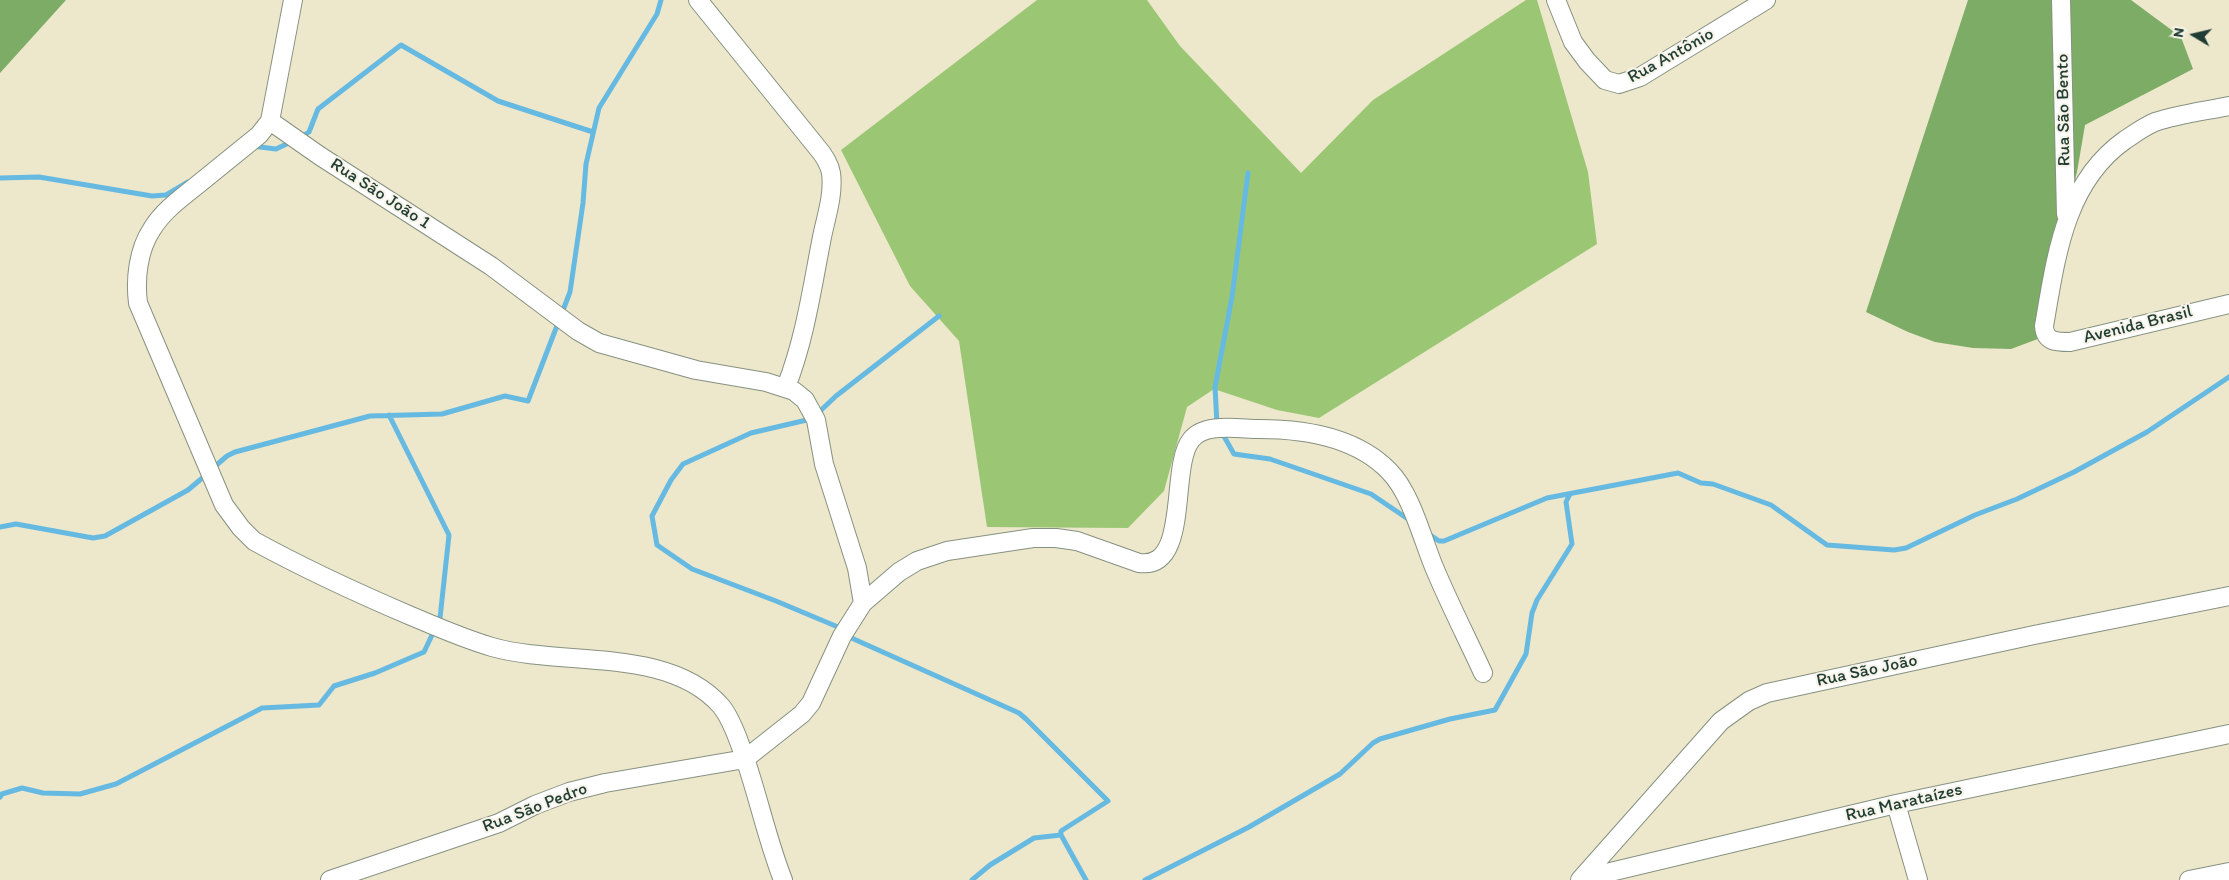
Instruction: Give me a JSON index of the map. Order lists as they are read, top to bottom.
{
  "streets": {
    "street": [
      "Rua Antônio",
      "Rua São Bento",
      "Rua São João 1",
      "Avenida Brasil",
      "Rua São João",
      "Rua Marataízes",
      "Rua São Pedro"
    ]
  },
  "crossings": [
    ["Rua São Bento", "Avenida Brasil"],
    ["Rua São João", "Rua Marataízes"]
  ],
  "north": "left"
}
